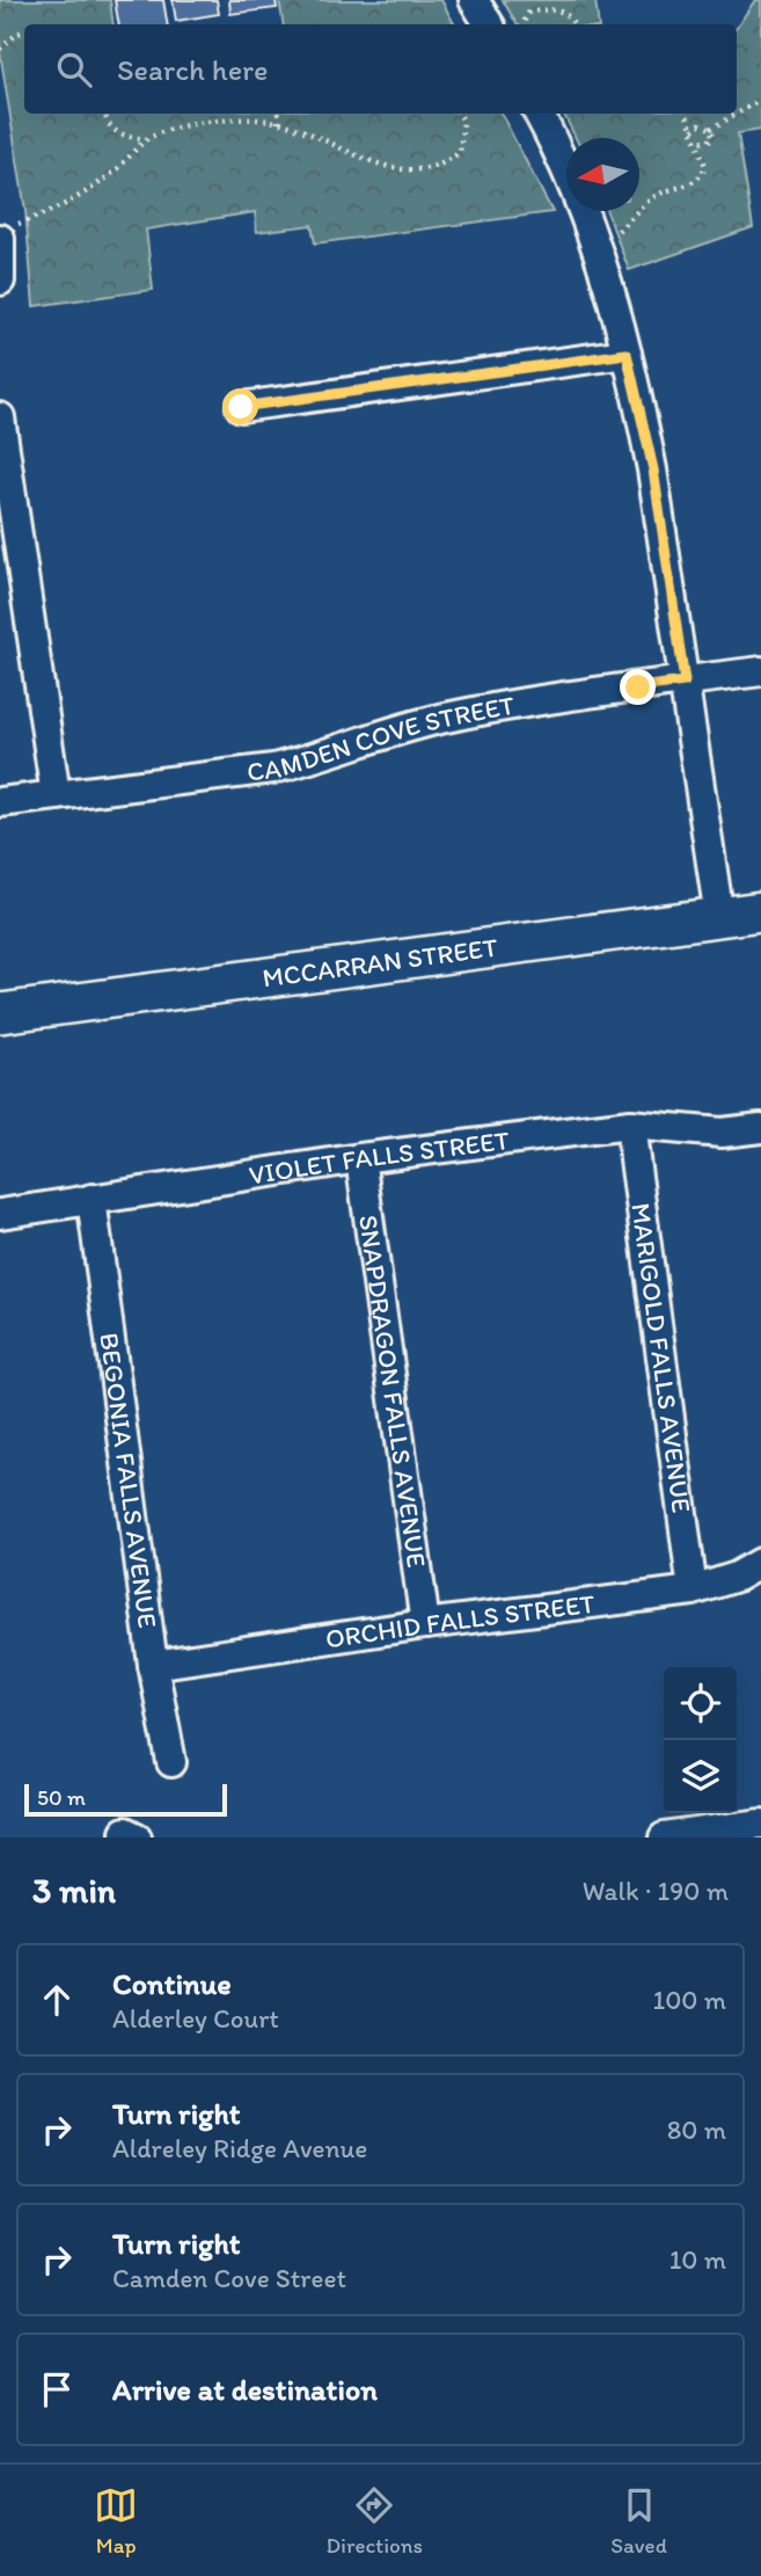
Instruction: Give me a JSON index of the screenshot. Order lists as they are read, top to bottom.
{
  "streets": {
    "street": [
      "CAMDEN COVE STREET",
      "MCCARRAN STREET",
      "VIOLET FALLS STREET",
      "MARIGOLD FALLS AVENUE",
      "SNAPDRAGON FALLS AVENUE",
      "BEGONIA FALLS AVENUE",
      "ORCHID FALLS STREET"
    ]
  },
  "crossings": [
    ["VIOLET FALLS STREET", "MARIGOLD FALLS AVENUE"],
    ["VIOLET FALLS STREET", "SNAPDRAGON FALLS AVENUE"],
    ["VIOLET FALLS STREET", "BEGONIA FALLS AVENUE"],
    ["MARIGOLD FALLS AVENUE", "ORCHID FALLS STREET"],
    ["SNAPDRAGON FALLS AVENUE", "ORCHID FALLS STREET"],
    ["BEGONIA FALLS AVENUE", "ORCHID FALLS STREET"]
  ],
  "scale_bar": "50 m",
  "north": "left",
  "page": {
    "search": "Search here",
    "scale": "50 m",
    "heading": ["3 min", "Walk · 190 m"],
    "list": [
      ["Continue", "Alderley Court", "100 m"],
      ["Turn right", "Aldreley Ridge Avenue", "80 m"],
      ["Turn right", "Camden Cove Street", "10 m"],
      "Arrive at destination"
    ],
    "nav": ["Map", "Directions", "Saved"]
  }
}
